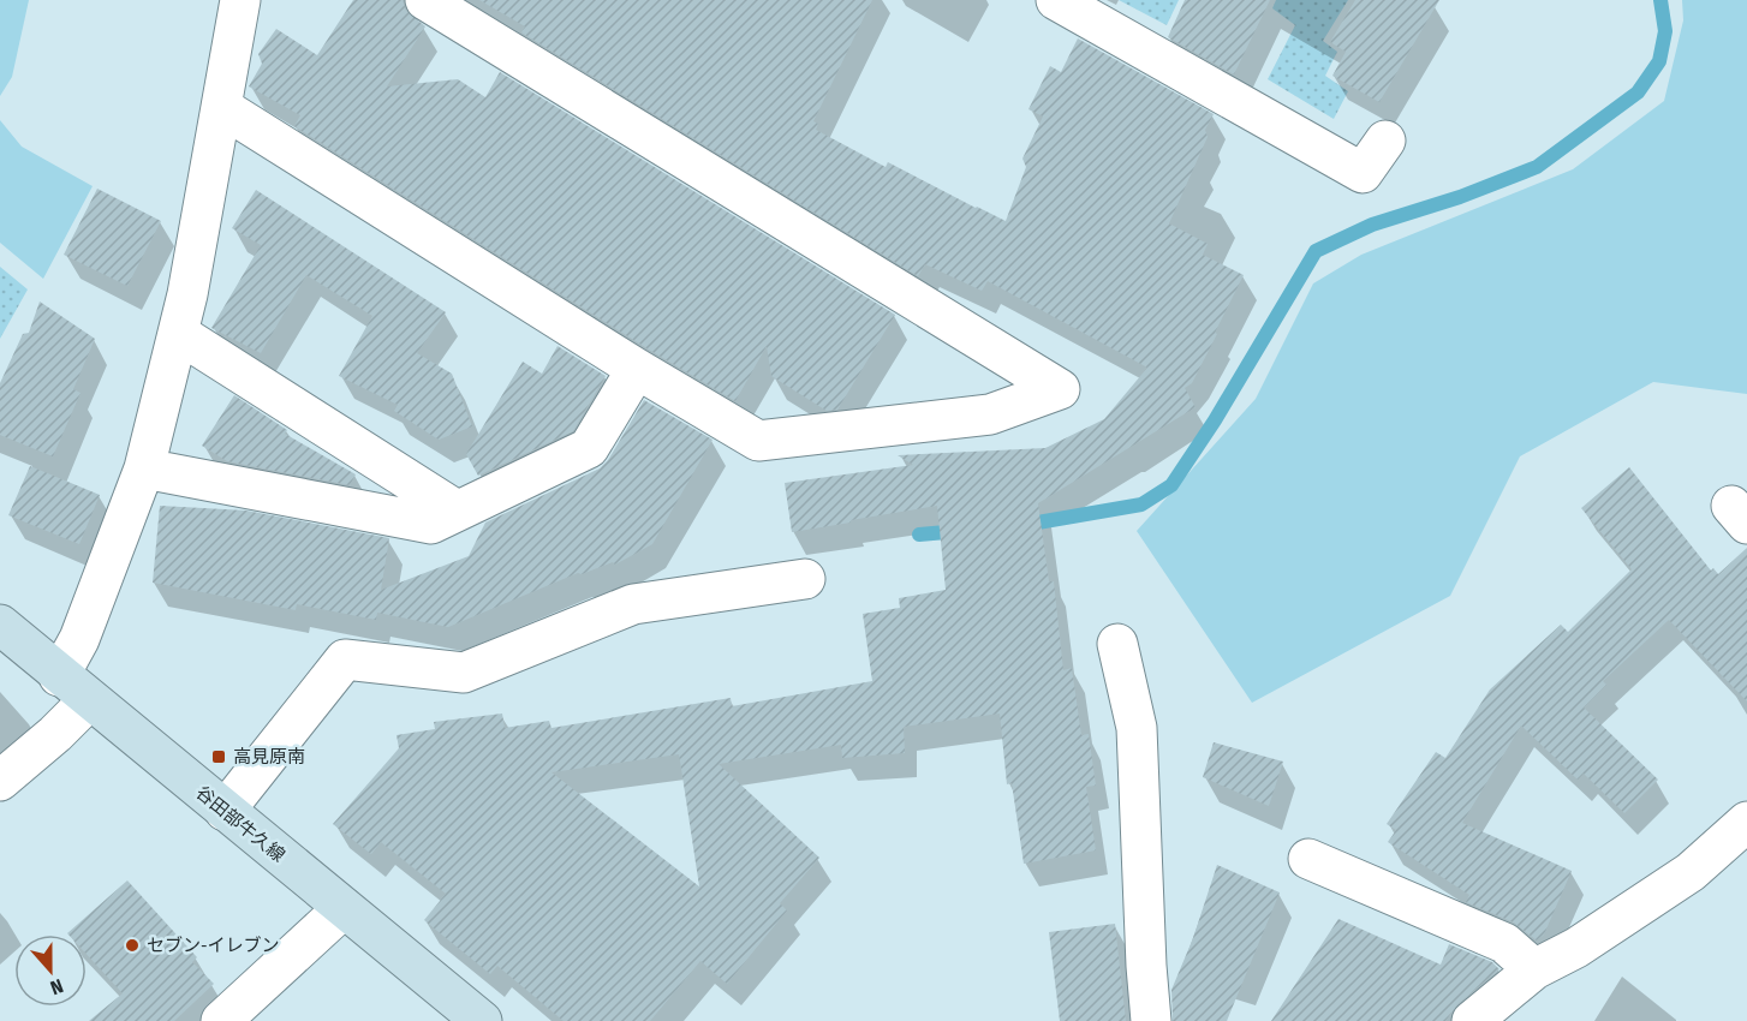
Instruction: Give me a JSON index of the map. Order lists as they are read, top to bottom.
{
  "streets": {
    "main road": ["谷田部牛久線"]
  },
  "places": {
    "transit": ["高見原南"],
    "other": ["セブン-イレブン"]
  },
  "north": "bottom"
}
